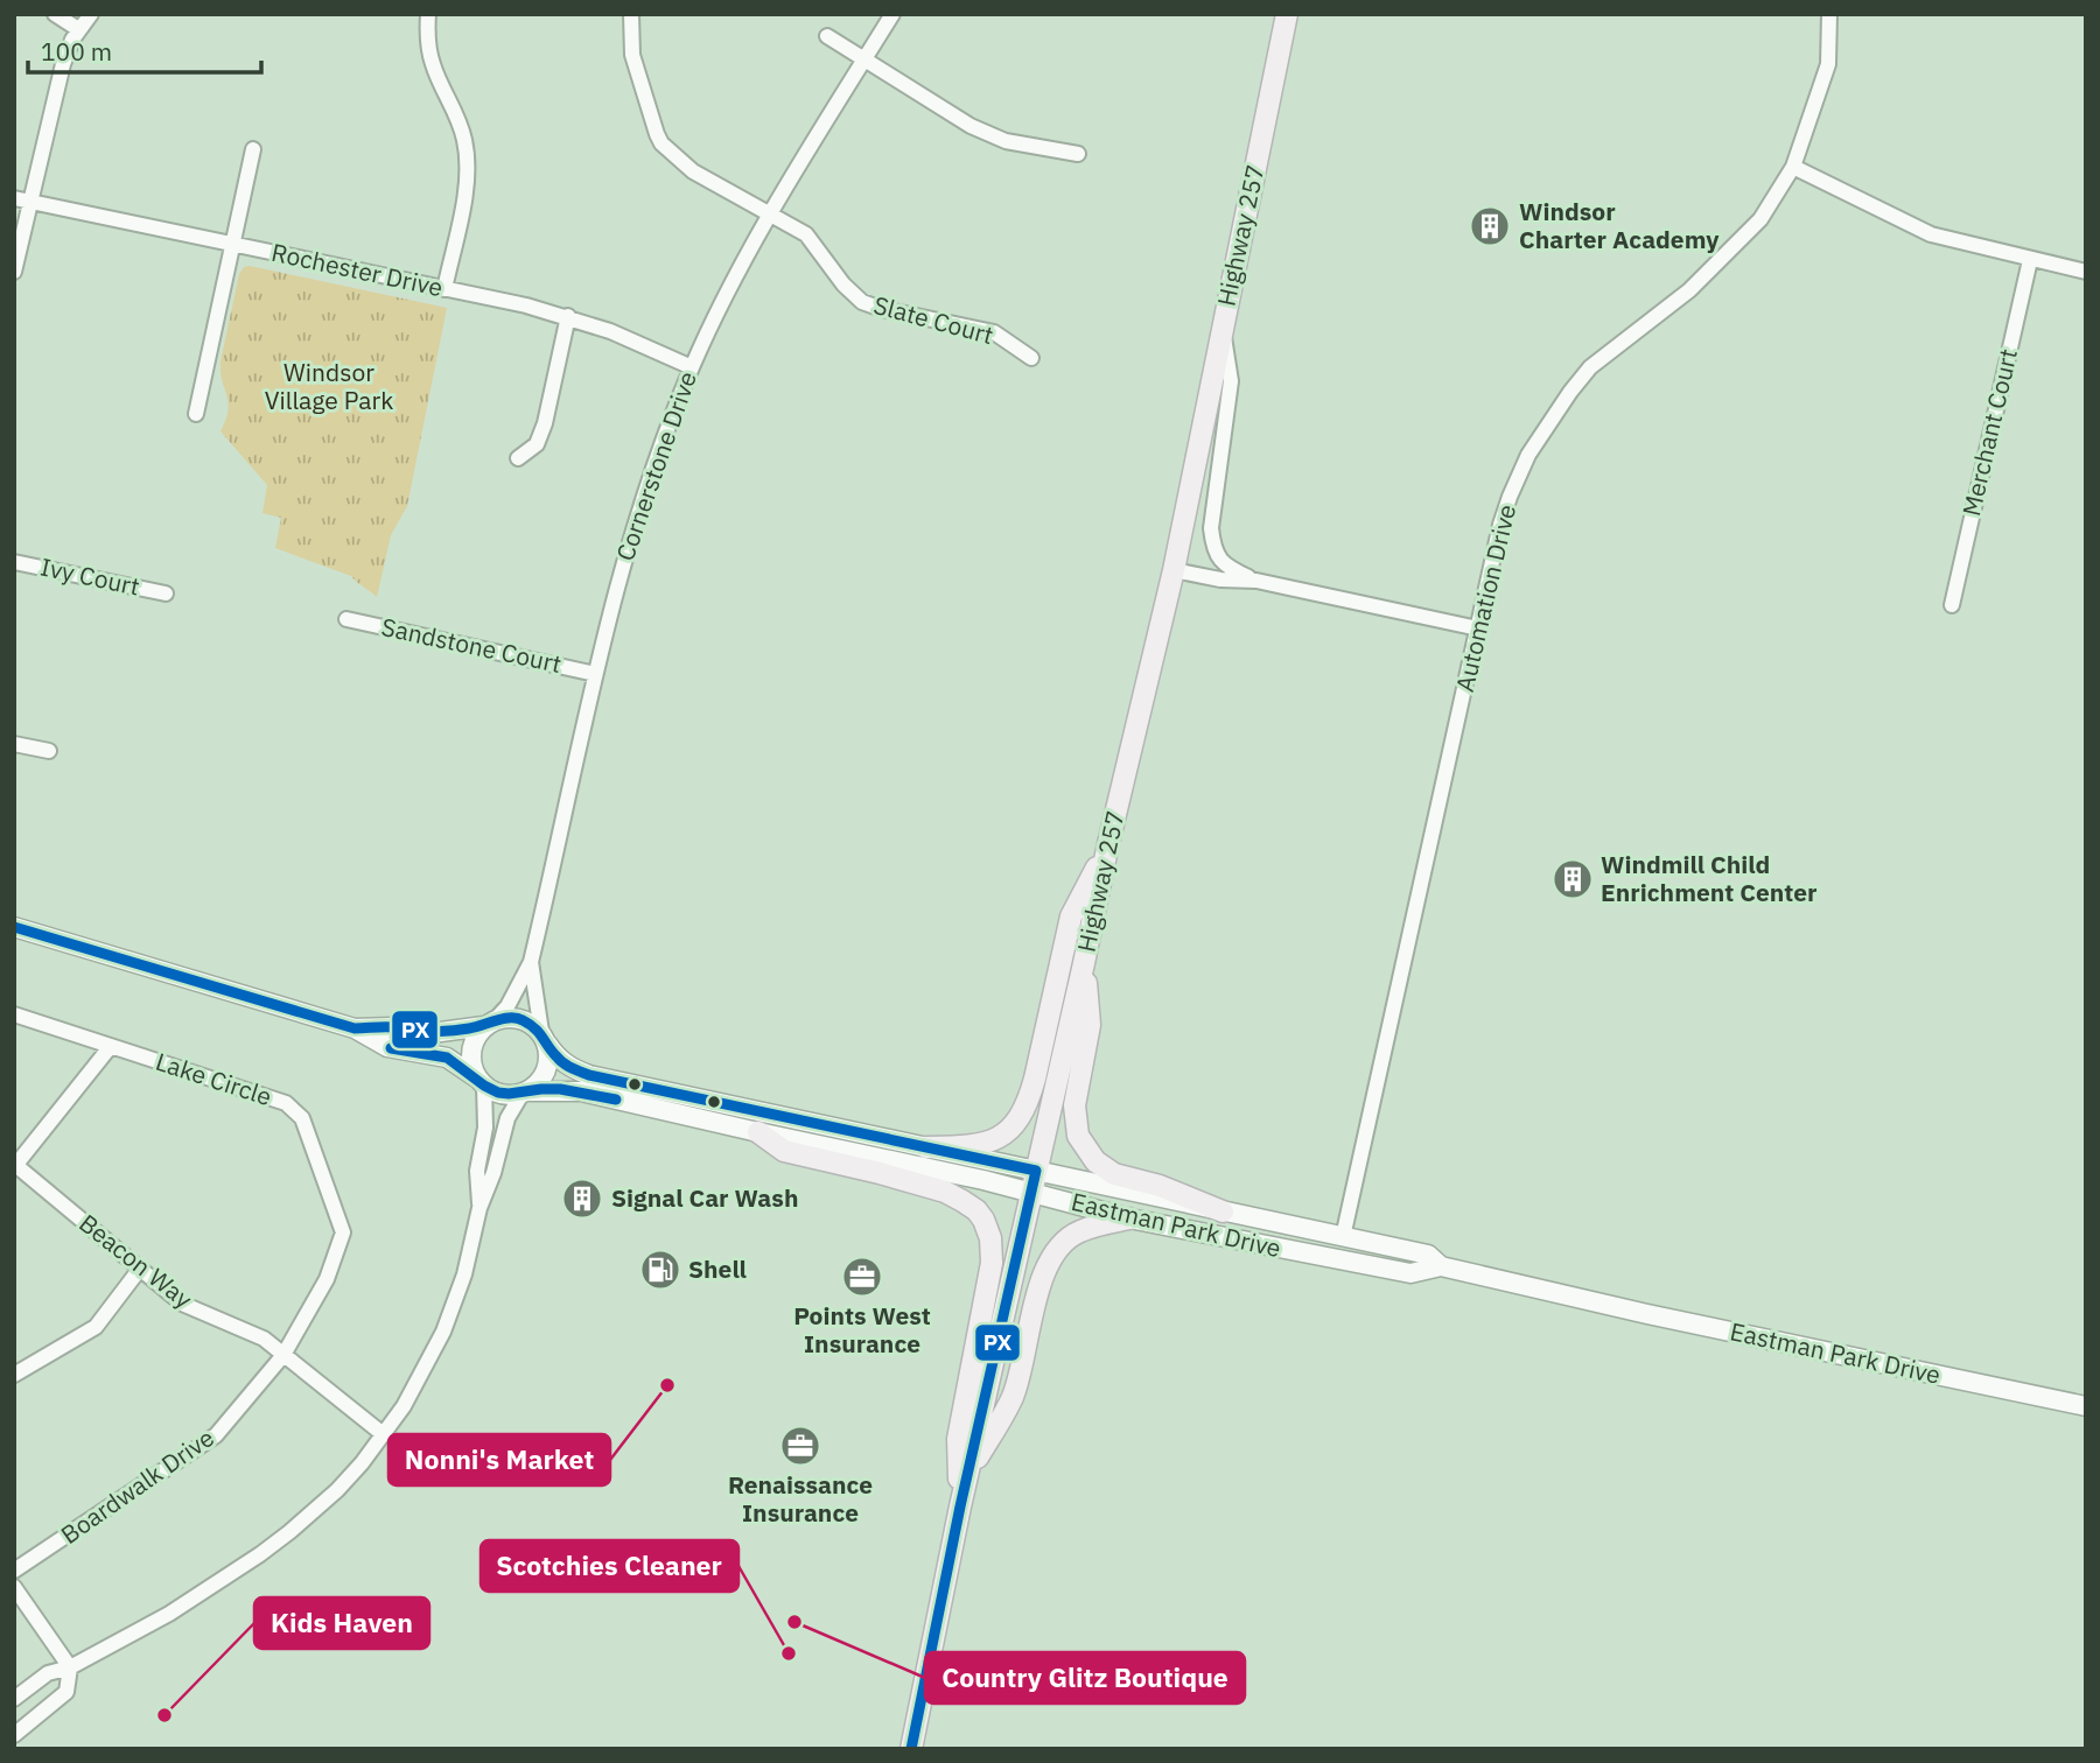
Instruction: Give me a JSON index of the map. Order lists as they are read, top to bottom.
{
  "streets": {
    "main road": ["Highway 257"],
    "street": [
      "Rochester Drive",
      "Slate Court",
      "Merchant Court",
      "Cornerstone Drive",
      "Ivy Court",
      "Automation Drive",
      "Sandstone Court",
      "Lake Circle",
      "Eastman Park Drive",
      "Beacon Way",
      "Boardwalk Drive"
    ]
  },
  "crossings": [
    ["Highway 257", "Eastman Park Drive"],
    ["Rochester Drive", "Cornerstone Drive"],
    ["Slate Court", "Cornerstone Drive"],
    ["Cornerstone Drive", "Sandstone Court"],
    ["Cornerstone Drive", "Eastman Park Drive"],
    ["Automation Drive", "Eastman Park Drive"],
    ["Lake Circle", "Beacon Way"],
    ["Lake Circle", "Boardwalk Drive"],
    ["Beacon Way", "Boardwalk Drive"]
  ],
  "parks": ["Windsor Village Park"],
  "places": {
    "building": ["Windsor Charter Academy", "Windmill Child Enrichment Center", "Signal Car Wash"],
    "fuel station": ["Shell"],
    "office": ["Points West Insurance", "Renaissance Insurance"],
    "other": [
      "Nonni's Market",
      "Country Glitz Boutique",
      "Scotchies Cleaner",
      "Kids Haven"
    ]
  },
  "lines": ["transit line PX"],
  "scale_bar": "100 m"
}
